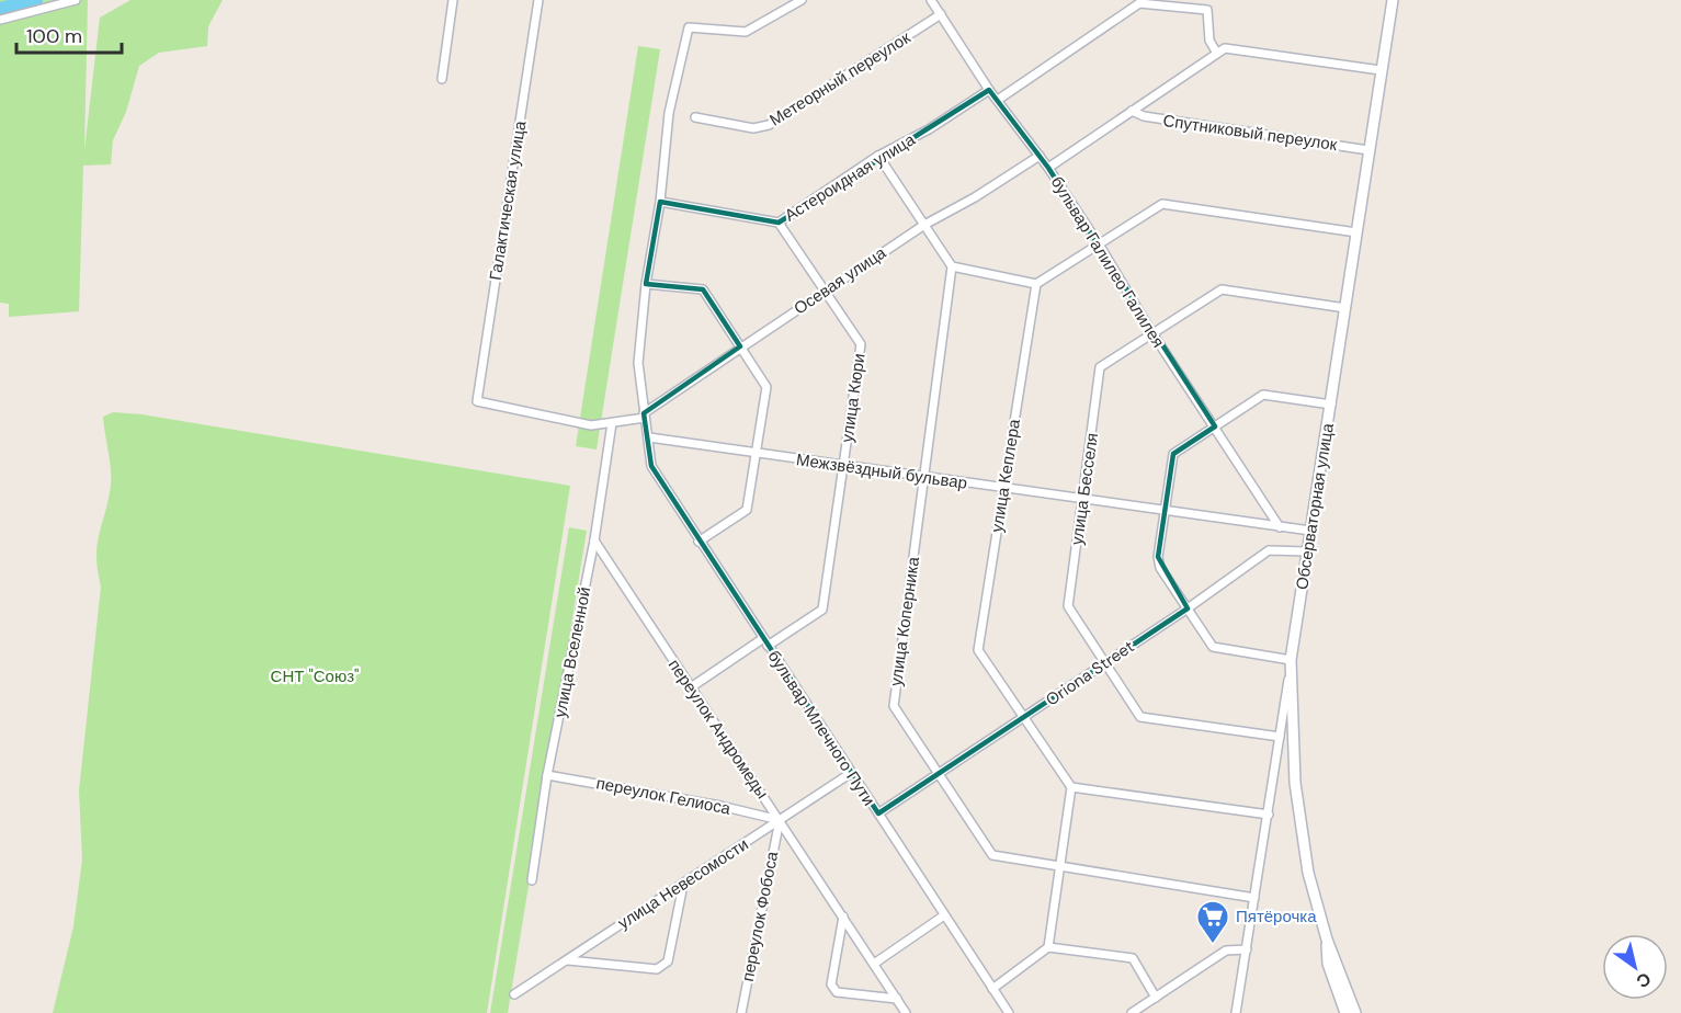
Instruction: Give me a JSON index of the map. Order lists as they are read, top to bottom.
{
  "streets": {
    "main road": ["Обсерваторная улица"],
    "street": [
      "Метеорный переулок",
      "Спутниковый переулок",
      "Астероидная улица",
      "Галактическая улица",
      "бульвар Галилео Галилея",
      "Осевая улица",
      "улица Кюри",
      "Межзвёздный бульвар",
      "улица Кеплера",
      "улица Бесселя",
      "улица Коперника",
      "улица Вселенной",
      "Oriona Street",
      "бульвар Млечного Пути",
      "переулок Андромеды",
      "переулок Гелиоса",
      "улица Невесомости",
      "переулок Фобоса"
    ]
  },
  "crossings": [
    ["Метеорный переулок", "бульвар Галилео Галилея"],
    ["Спутниковый переулок", "Обсерваторная улица"],
    ["Астероидная улица", "бульвар Галилео Галилея"],
    ["Астероидная улица", "улица Кюри"],
    ["Галактическая улица", "улица Вселенной"],
    ["бульвар Галилео Галилея", "Осевая улица"],
    ["бульвар Галилео Галилея", "Межзвёздный бульвар"],
    ["бульвар Галилео Галилея", "улица Бесселя"],
    ["Осевая улица", "улица Кюри"],
    ["улица Кюри", "Межзвёздный бульвар"],
    ["улица Кюри", "бульвар Млечного Пути"],
    ["улица Кюри", "переулок Андромеды"],
    ["Межзвёздный бульвар", "улица Кеплера"],
    ["Межзвёздный бульвар", "улица Бесселя"],
    ["Межзвёздный бульвар", "Обсерваторная улица"],
    ["Межзвёздный бульвар", "улица Коперника"],
    ["Межзвёздный бульвар", "бульвар Млечного Пути"],
    ["улица Кеплера", "Oriona Street"],
    ["улица Бесселя", "Обсерваторная улица"],
    ["улица Бесселя", "Oriona Street"],
    ["Обсерваторная улица", "улица Коперника"],
    ["Обсерваторная улица", "Oriona Street"],
    ["улица Коперника", "Oriona Street"],
    ["улица Вселенной", "переулок Андромеды"],
    ["улица Вселенной", "переулок Гелиоса"],
    ["Oriona Street", "бульвар Млечного Пути"],
    ["бульвар Млечного Пути", "улица Невесомости"],
    ["переулок Андромеды", "переулок Гелиоса"],
    ["переулок Андромеды", "улица Невесомости"],
    ["переулок Андромеды", "переулок Фобоса"],
    ["переулок Гелиоса", "улица Невесомости"],
    ["переулок Гелиоса", "переулок Фобоса"],
    ["улица Невесомости", "переулок Фобоса"]
  ],
  "parks": ["СНТ \"Союз\""],
  "places": {
    "supermarket": ["Пятёрочка"]
  },
  "scale_bar": "100 m",
  "north": "bottom right"
}
